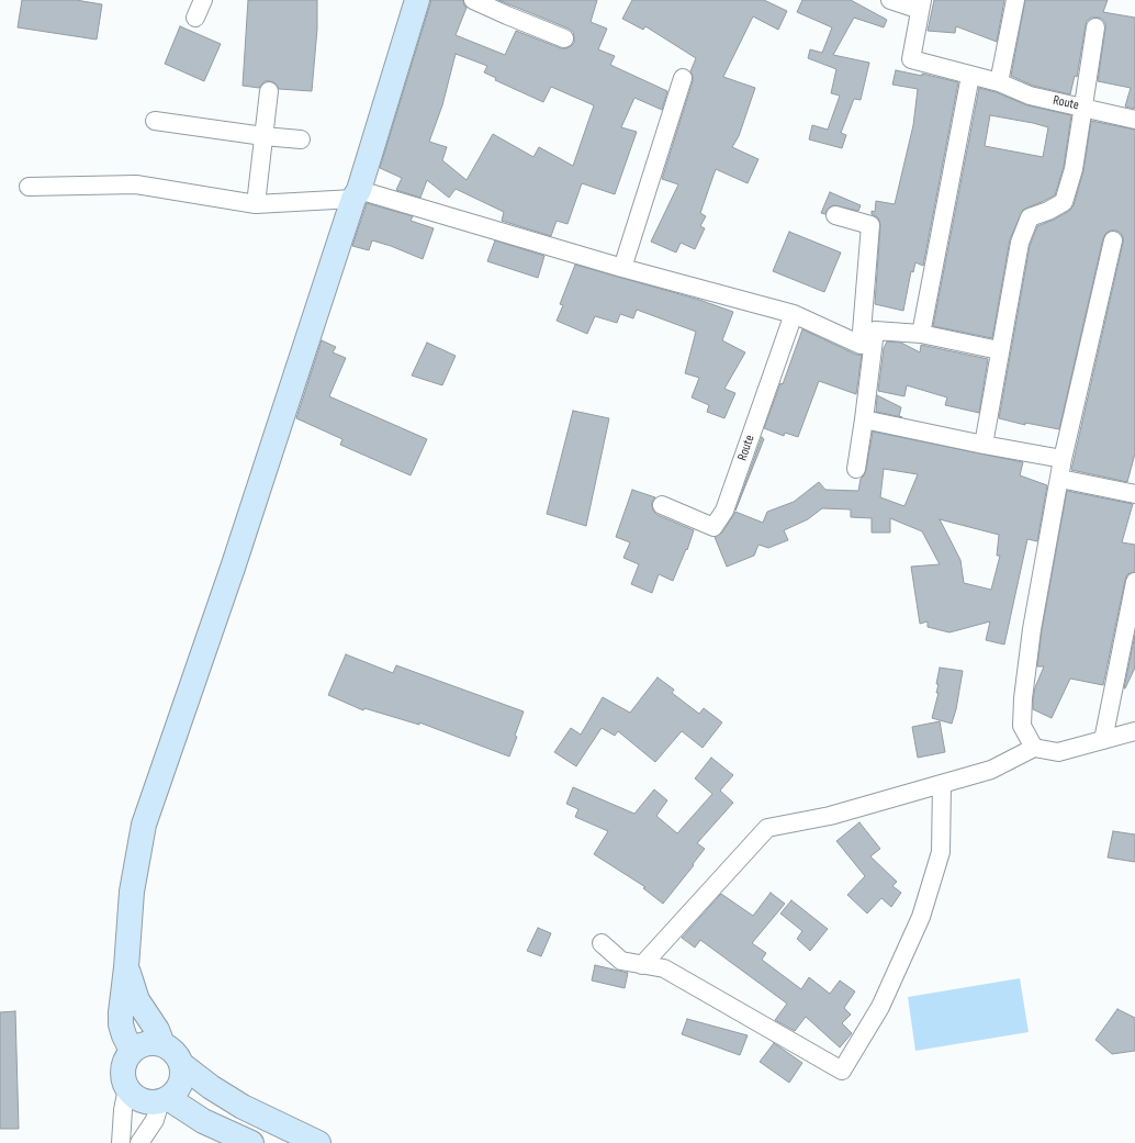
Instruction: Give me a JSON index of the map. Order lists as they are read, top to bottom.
{
  "streets": {
    "street": ["Route"]
  }
}
